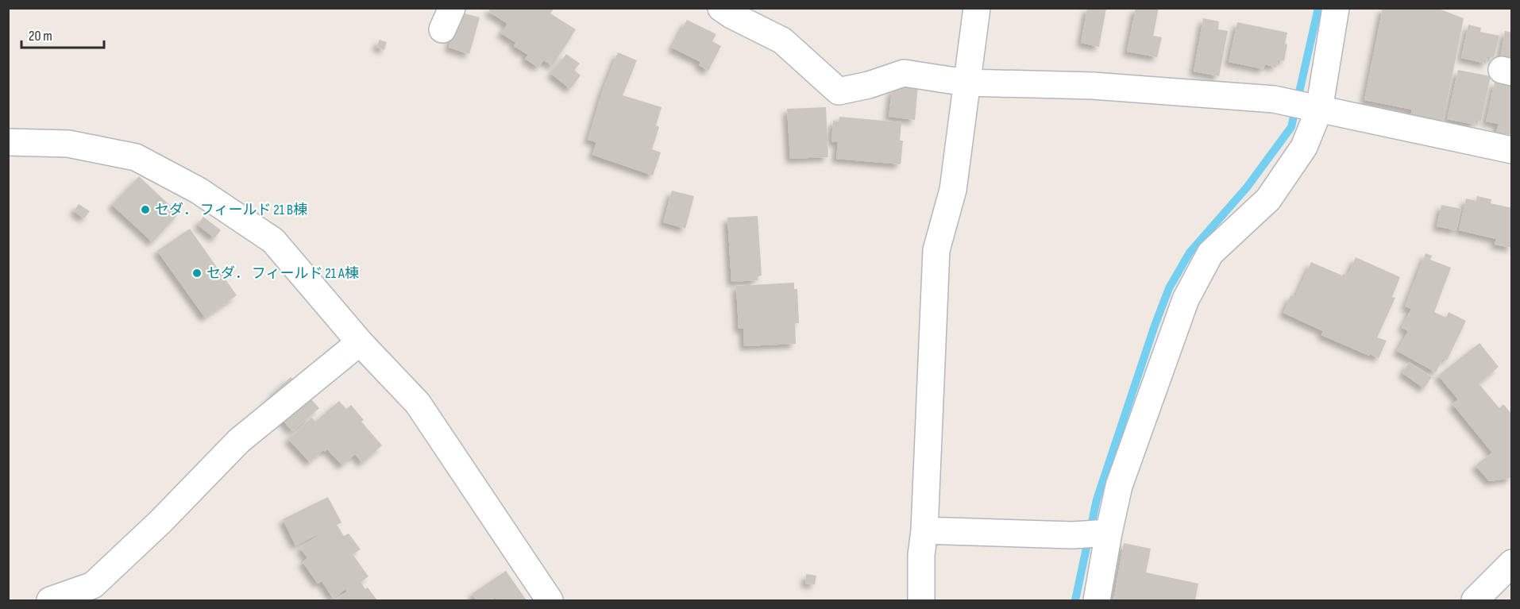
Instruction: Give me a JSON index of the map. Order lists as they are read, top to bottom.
{
  "places": ["セダ． フィールド 21 B棟", "セダ． フィールド 21 A棟"],
  "scale_bar": "20 m"
}
